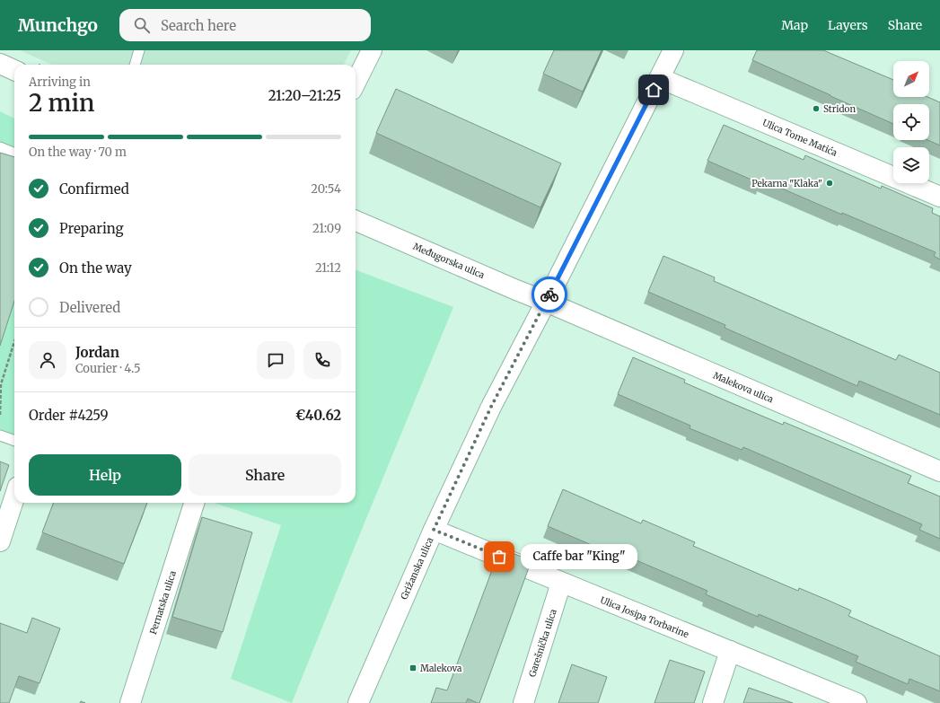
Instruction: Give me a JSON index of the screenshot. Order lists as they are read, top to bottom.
{
  "streets": {
    "street": [
      "Ulica Tome Matića",
      "Međugorska ulica",
      "Malekova ulica",
      "Grižanska ulica",
      "Pernatska ulica",
      "Ulica Josipa Torbarine",
      "Garešnička ulica"
    ]
  },
  "crossings": [
    ["Ulica Tome Matića", "Grižanska ulica"],
    ["Međugorska ulica", "Malekova ulica"],
    ["Međugorska ulica", "Grižanska ulica"],
    ["Malekova ulica", "Grižanska ulica"],
    ["Grižanska ulica", "Ulica Josipa Torbarine"],
    ["Ulica Josipa Torbarine", "Garešnička ulica"]
  ],
  "places": {
    "other": ["Stridon", "Pekarna \"Klaka\"", "Caffe bar \"King\""],
    "transit": ["Malekova"]
  },
  "north": "top right",
  "page": {
    "header": "Munchgo",
    "search": "Search here",
    "nav": ["Map", "Layers", "Share"],
    "heading": ["2 min", "Arriving in", "21:20–21:25"],
    "panel": [
      "Jordan",
      "Courier · 4.5",
      "Order #4259",
      "€40.62"
    ],
    "bar": "On the way · 70 m",
    "list": [
      ["Confirmed", "20:54"],
      ["Preparing", "21:09"],
      ["On the way", "21:12"],
      "Delivered"
    ],
    "buttons": ["Help", "Share"],
    "bubble": "Caffe bar \"King\""
  }
}
